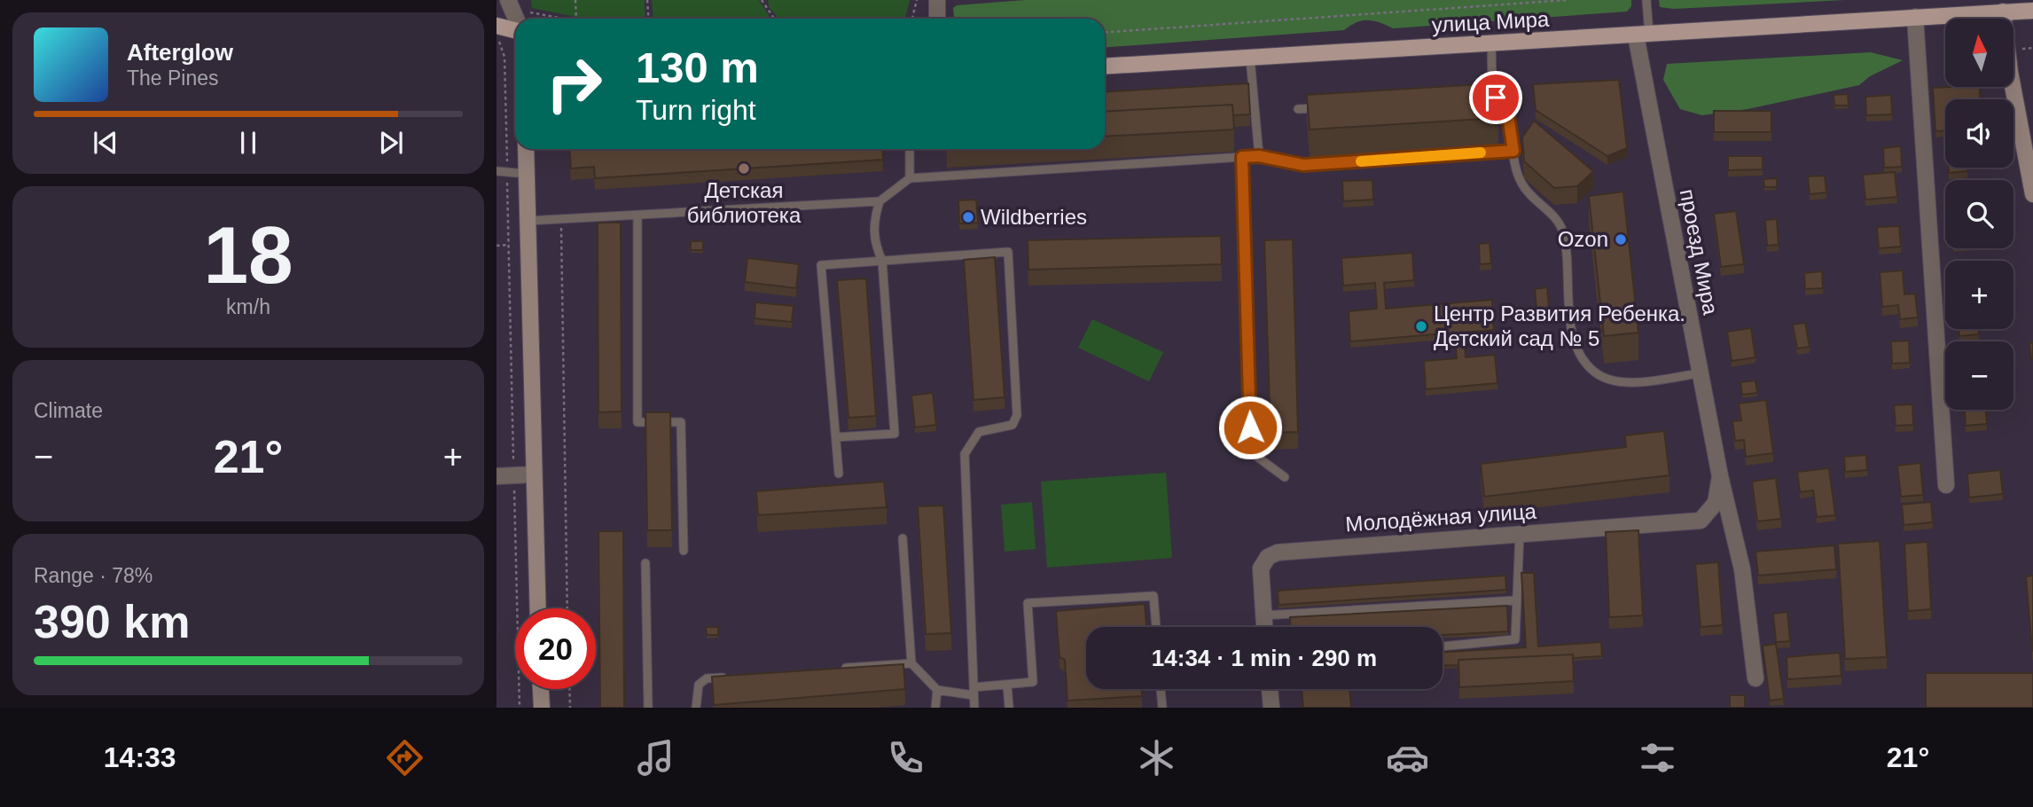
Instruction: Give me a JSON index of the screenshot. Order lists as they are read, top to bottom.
{
  "streets": {
    "main road": ["улица Мира"],
    "street": ["проезд Мира", "Молодёжная улица"]
  },
  "crossings": [
    ["улица Мира", "проезд Мира"],
    ["проезд Мира", "Молодёжная улица"]
  ],
  "places": [
    "Детская библиотека",
    "Wildberries",
    "Ozon",
    "Центр Развития Ребенка. Детский сад № 5"
  ],
  "north": "top",
  "page": {
    "map_buttons": ["+", "−"],
    "turn": ["130 m", "Turn right"],
    "song": ["Afterglow", "The Pines"],
    "tile": [
      ["18", "km/h"],
      "Climate",
      ["Range · 78%", "390 km"]
    ],
    "heat": ["−", "21°", "+"],
    "limit": "20",
    "trip": "14:34 · 1 min · 290 m",
    "tabs": ["14:33", "21°"]
  }
}
